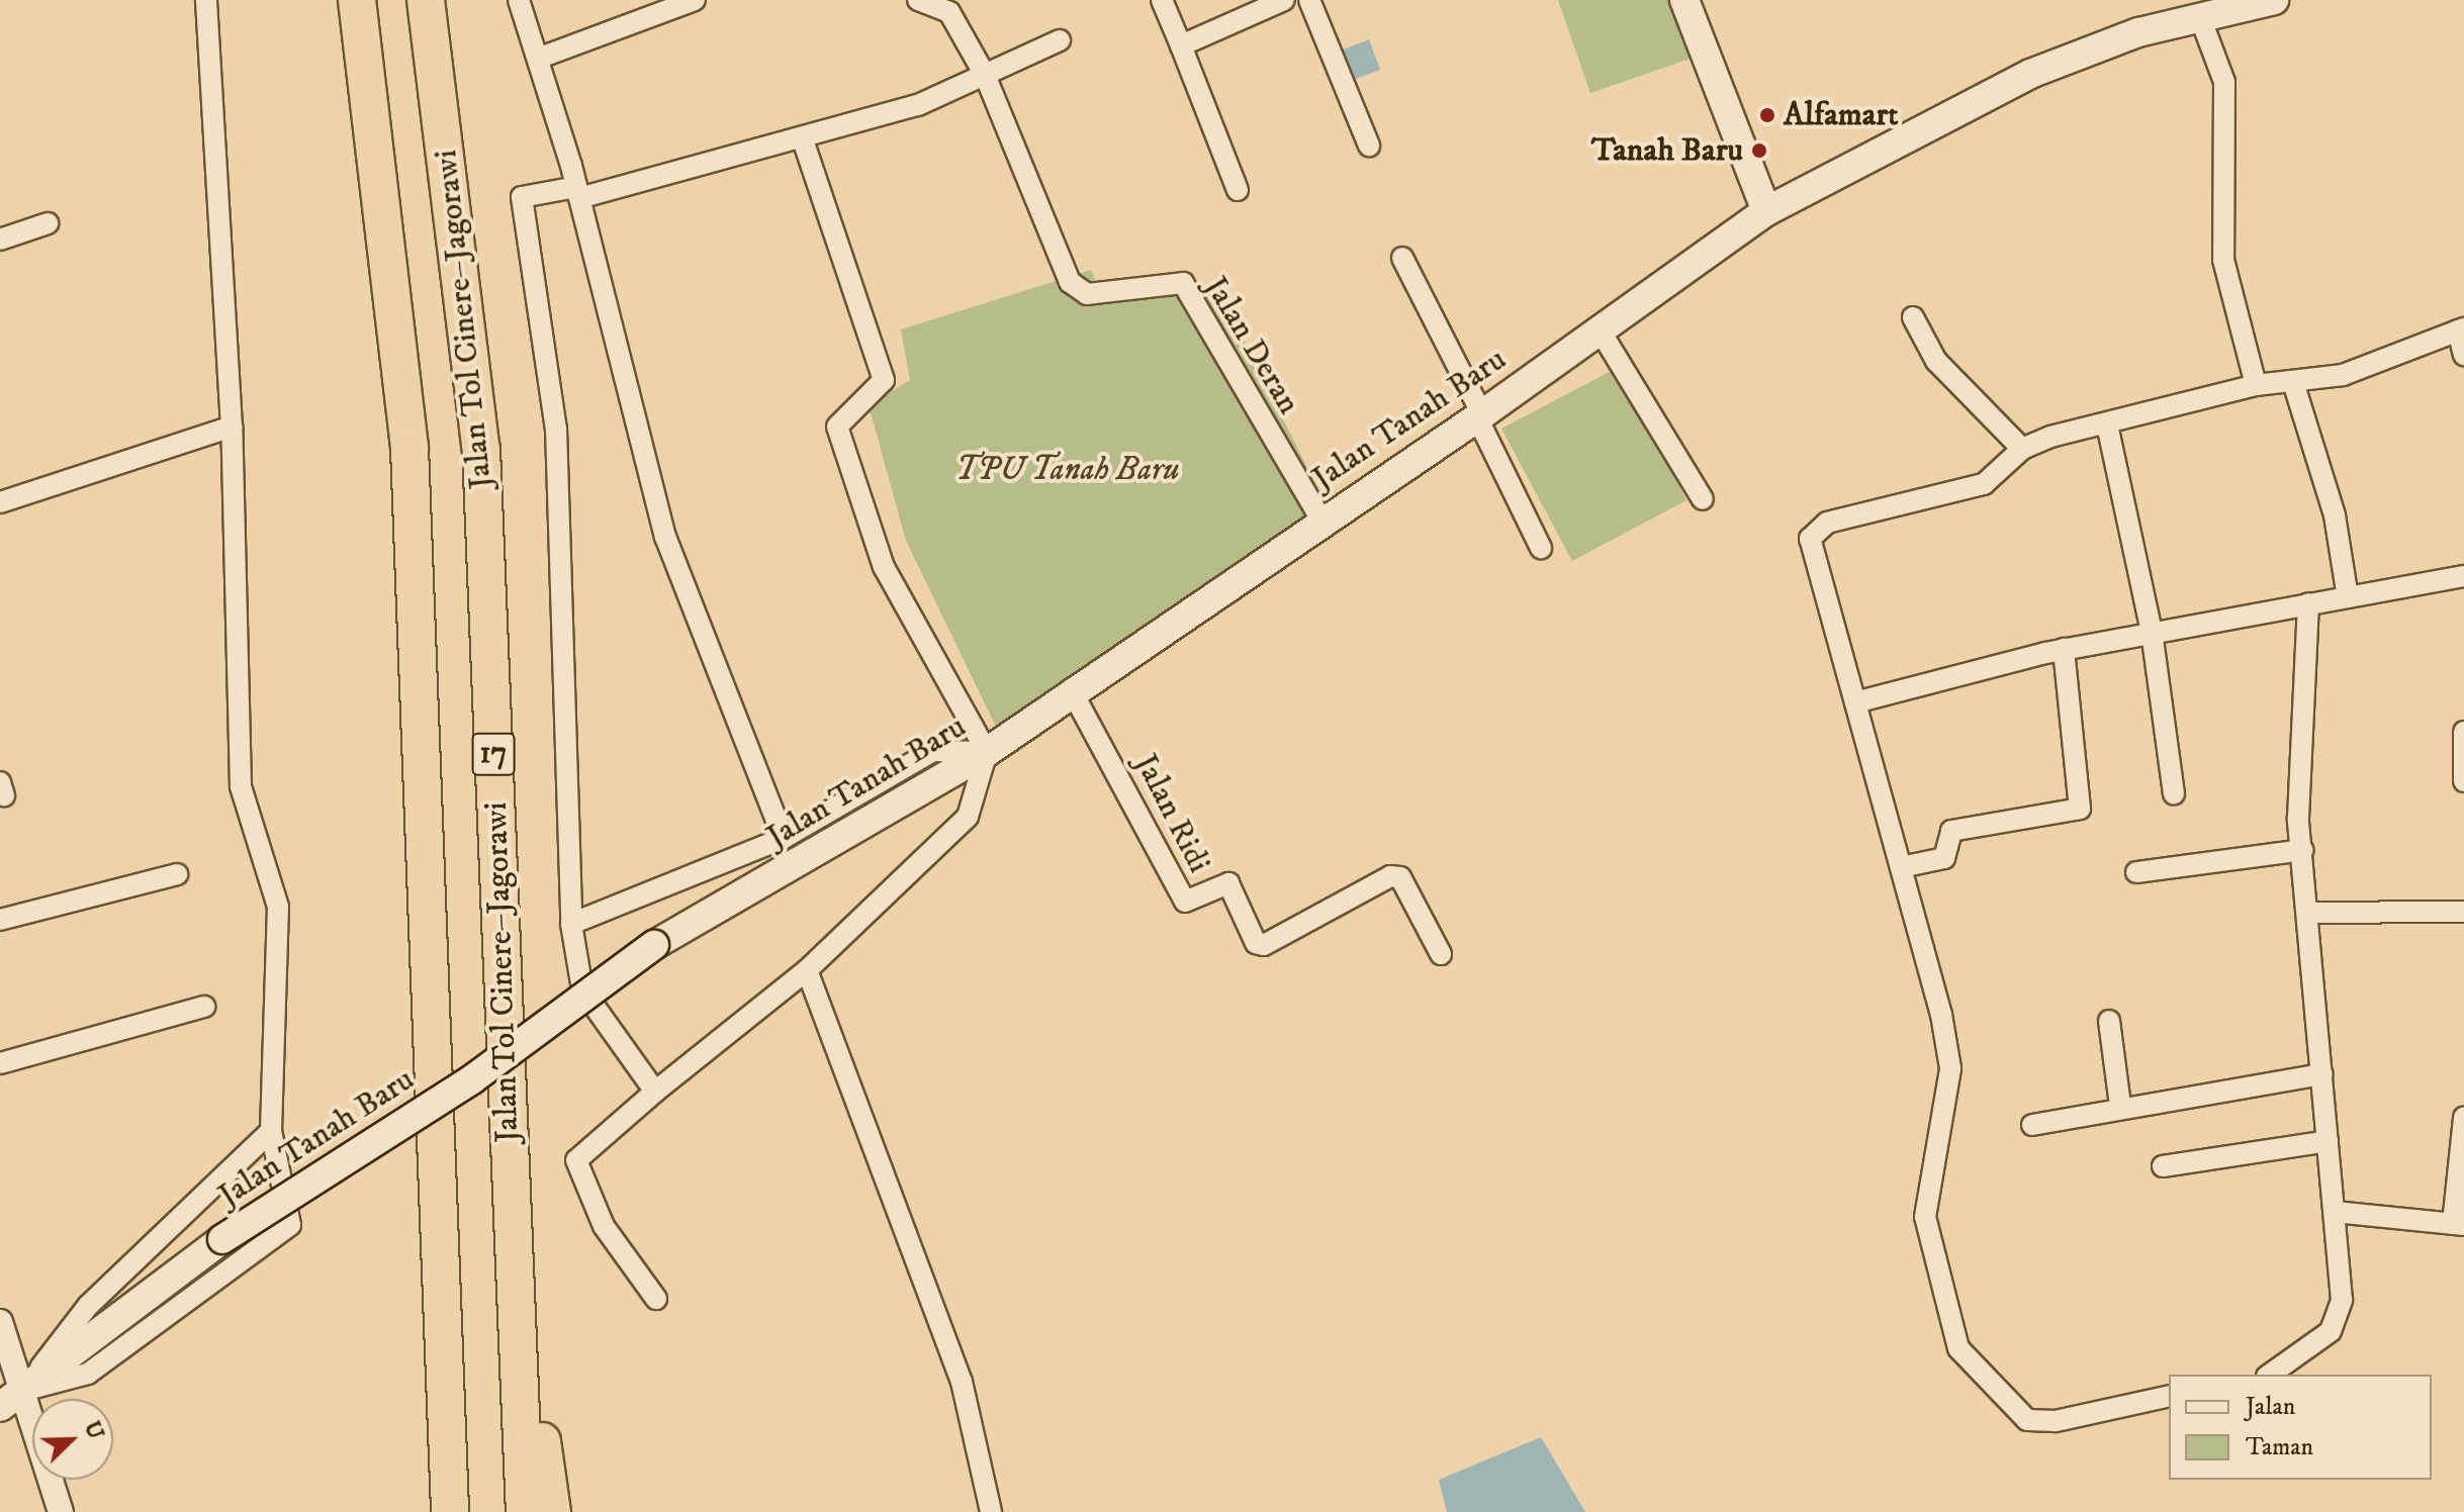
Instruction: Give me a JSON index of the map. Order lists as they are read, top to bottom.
{
  "streets": {
    "highway": ["Jalan Tol Cinere–Jagorawi", "17"],
    "main road": ["Jalan Tanah Baru"],
    "street": ["Jalan Deran", "Jalan Ridi"]
  },
  "crossings": [
    ["Jalan Deran", "Jalan Tanah Baru"],
    ["Jalan Tanah Baru", "Jalan Ridi"]
  ],
  "parks": ["TPU Tanah Baru"],
  "places": ["Alfamart", "Tanah Baru"],
  "legend": ["Jalan", "Taman"],
  "north": "top right"
}
